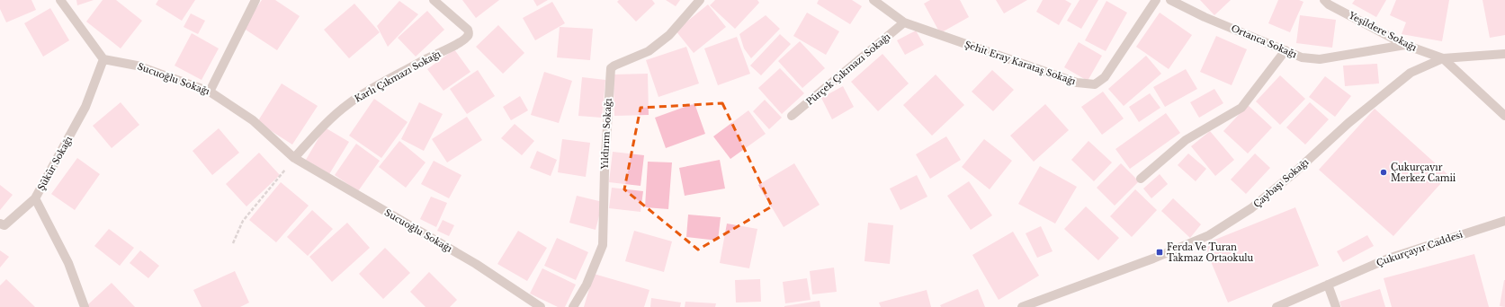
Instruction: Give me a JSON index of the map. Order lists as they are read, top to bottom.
{
  "streets": {
    "street": [
      "Yeşildere Sokağı",
      "Ortanca Sokağı",
      "Şehit Eray Karataş Sokağı",
      "Pürçek Çıkmazı Sokağı",
      "Karlı Çıkmazı Sokağı",
      "Sucuoğlu Sokağı",
      "Yıldırım Sokağı",
      "Şükür Sokağı",
      "Çaybaşı Sokağı",
      "Çukurçayır Caddesi"
    ]
  },
  "crossings": [
    ["Yeşildere Sokağı", "Ortanca Sokağı"],
    ["Yeşildere Sokağı", "Çaybaşı Sokağı"],
    ["Şehit Eray Karataş Sokağı", "Pürçek Çıkmazı Sokağı"],
    ["Karlı Çıkmazı Sokağı", "Sucuoğlu Sokağı"],
    ["Sucuoğlu Sokağı", "Şükür Sokağı"]
  ],
  "places": {
    "other": ["Çukurçayır Merkez Camii"],
    "transit": ["Ferda Ve Turan Takmaz Ortaokulu"]
  }
}
